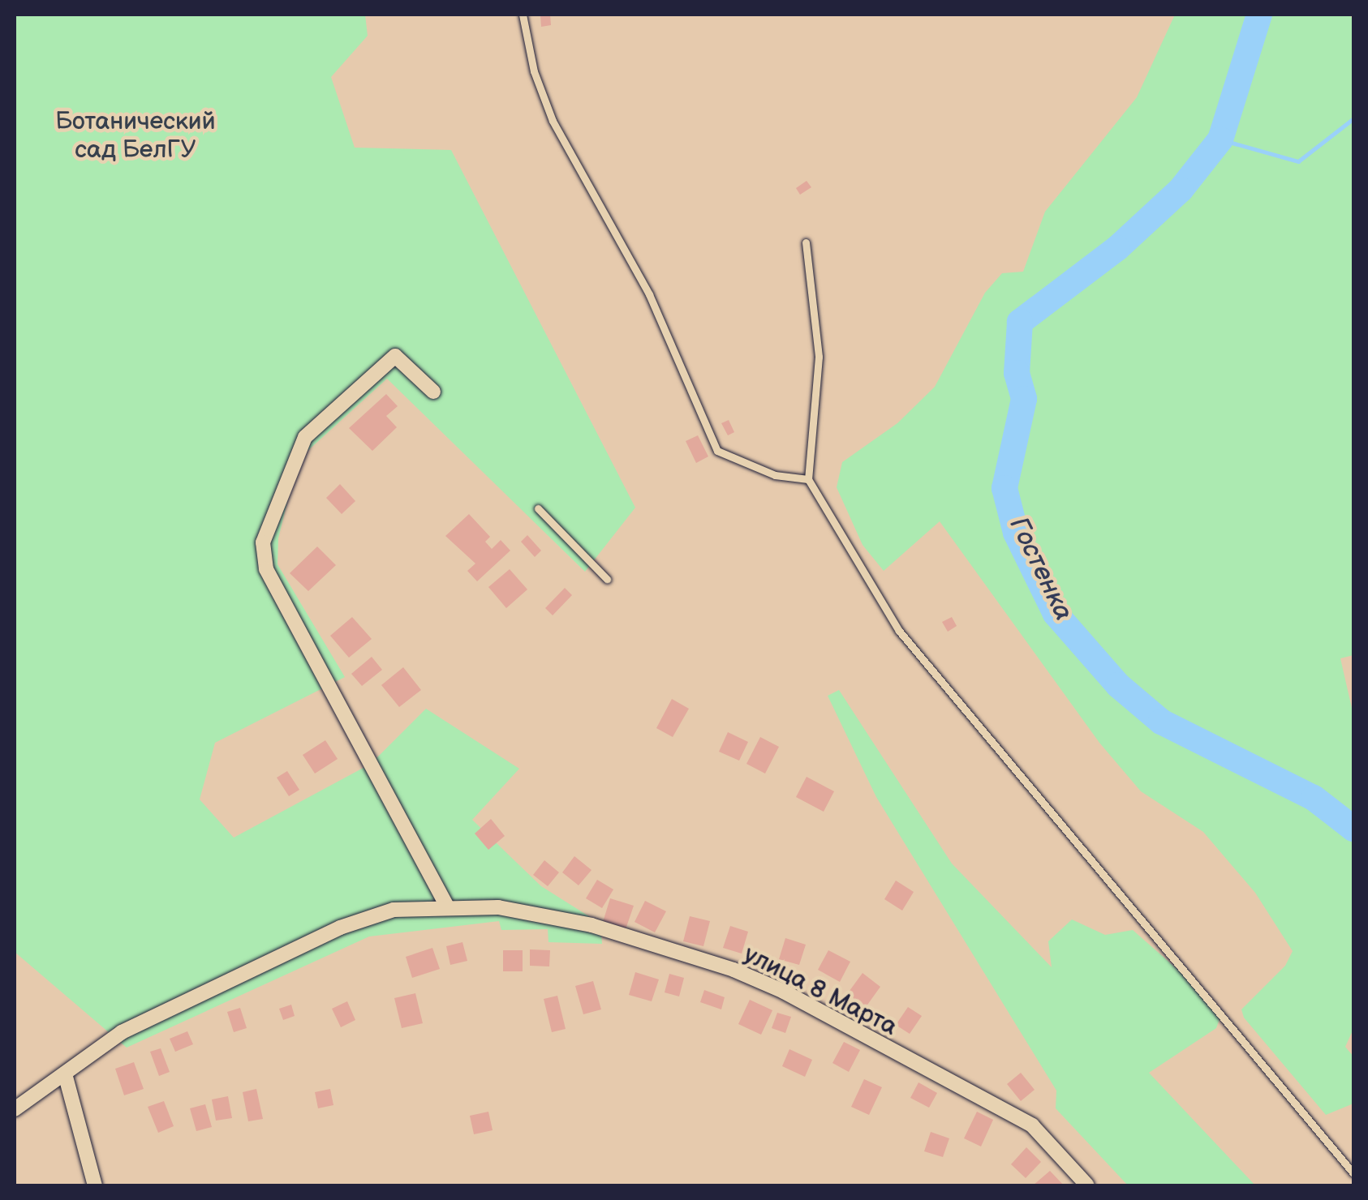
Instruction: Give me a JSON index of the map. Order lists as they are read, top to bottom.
{
  "streets": {
    "street": ["улица 8 Марта"]
  },
  "water": ["Гостенка"],
  "parks": ["Ботанический сад БелГУ"]
}
